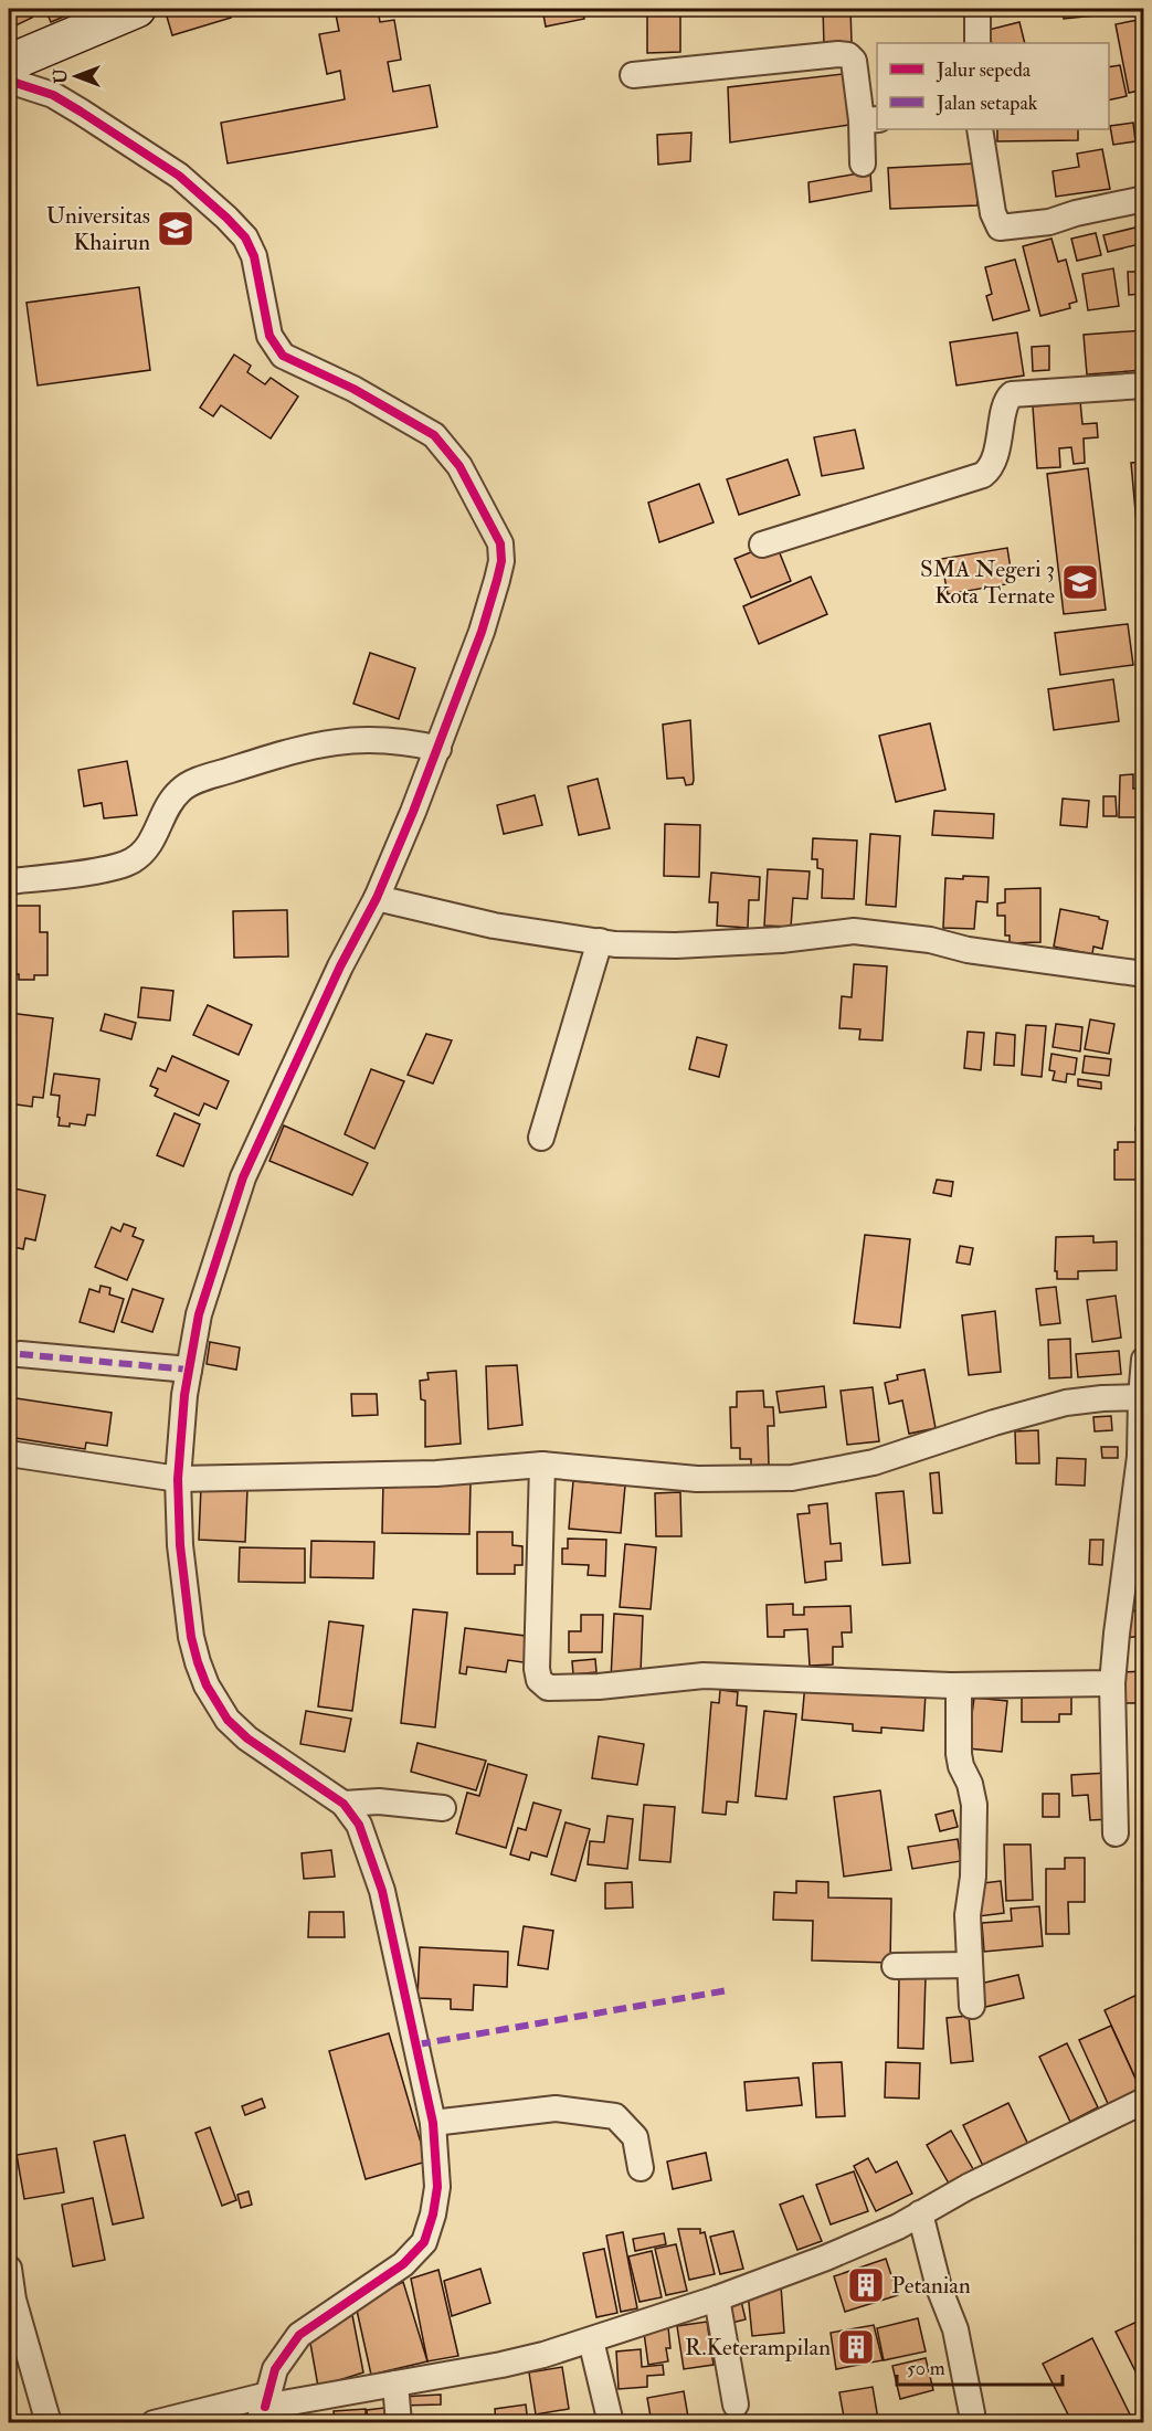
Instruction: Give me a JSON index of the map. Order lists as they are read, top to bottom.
{
  "places": {
    "school or university": ["Universitas Khairun", "SMA Negeri 3 Kota Ternate"],
    "building": ["Petanian", "R.Keterampilan"]
  },
  "legend": ["Jalur sepeda", "Jalan setapak"],
  "scale_bar": "50 m",
  "north": "left"
}
